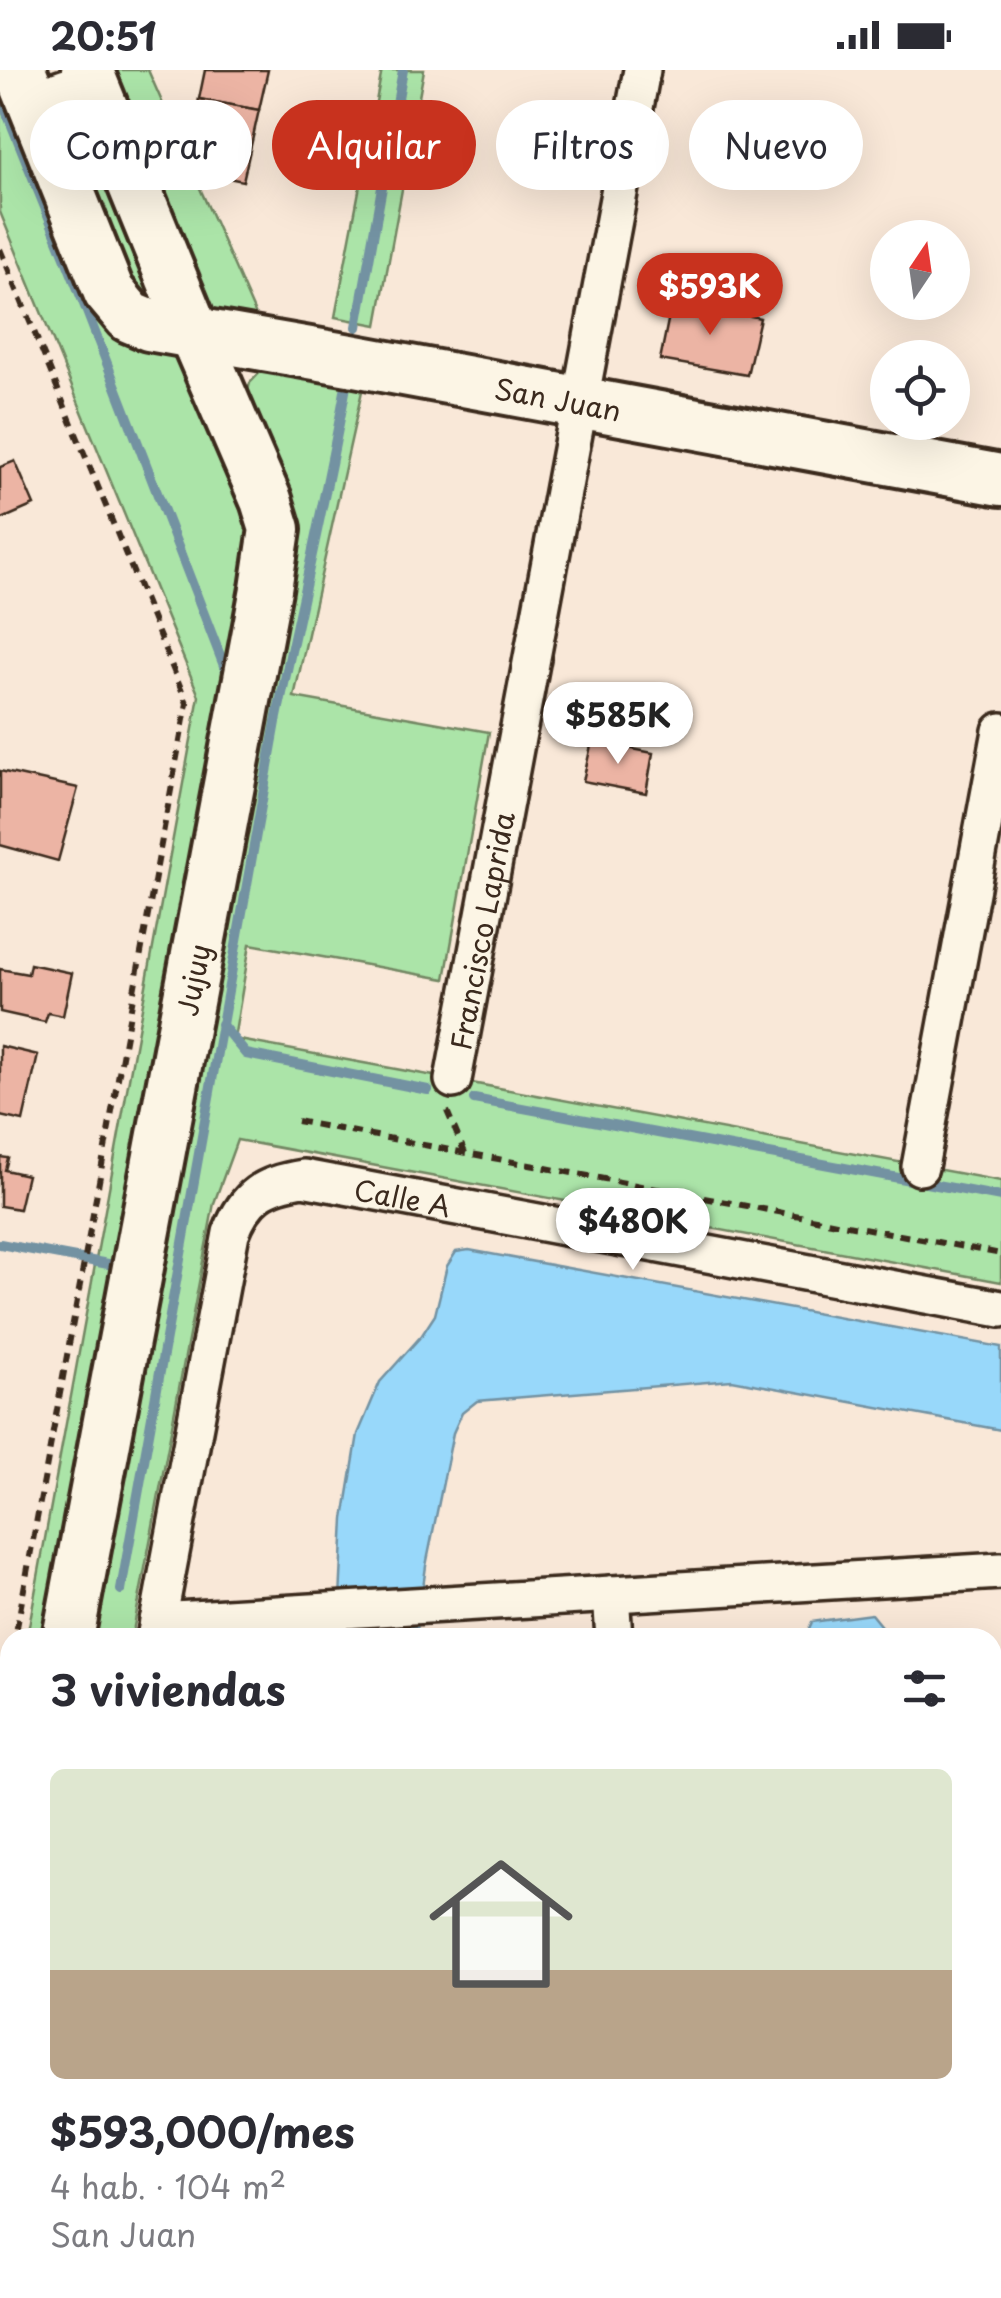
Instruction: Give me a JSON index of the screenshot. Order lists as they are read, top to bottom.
{
  "streets": {
    "street": [
      "San Juan",
      "Francisco Laprida",
      "Jujuy",
      "Calle A"
    ]
  },
  "crossings": [
    ["San Juan", "Francisco Laprida"],
    ["San Juan", "Jujuy"]
  ],
  "north": "top",
  "page": {
    "status": "20:51",
    "chip": [
      "Comprar",
      "Alquilar",
      "Filtros",
      "Nuevo"
    ],
    "price": ["$593K", "$585K", "$480K"],
    "heading": "3 viviendas",
    "list": [
      {
        "name": "$593,000/mes",
        "note": "4 hab. · 104 m² · San Juan"
      }
    ]
  }
}
